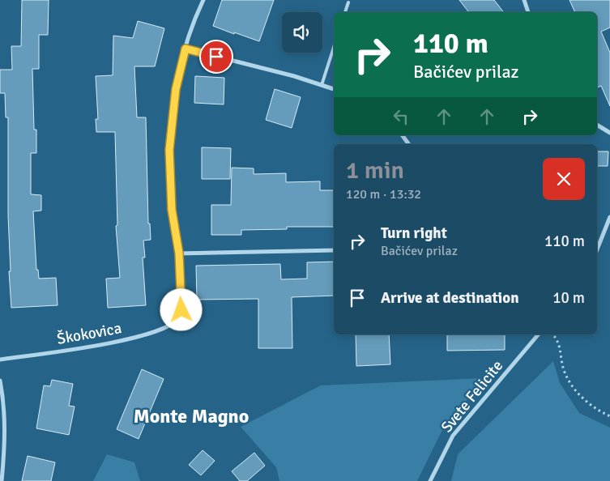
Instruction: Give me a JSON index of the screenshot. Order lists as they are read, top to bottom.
{
  "streets": {
    "street": ["Škokovica", "Svete Felicite"]
  },
  "districts": ["Monte Magno"],
  "page": {
    "turn": ["110 m", "Bačićev prilaz"],
    "heading": ["1 min", "120 m · 13:32"],
    "list": [
      {
        "name": "Turn right",
        "note": "Bačićev prilaz",
        "value": "110 m"
      },
      {
        "name": "Arrive at destination",
        "value": "10 m"
      }
    ]
  }
}
